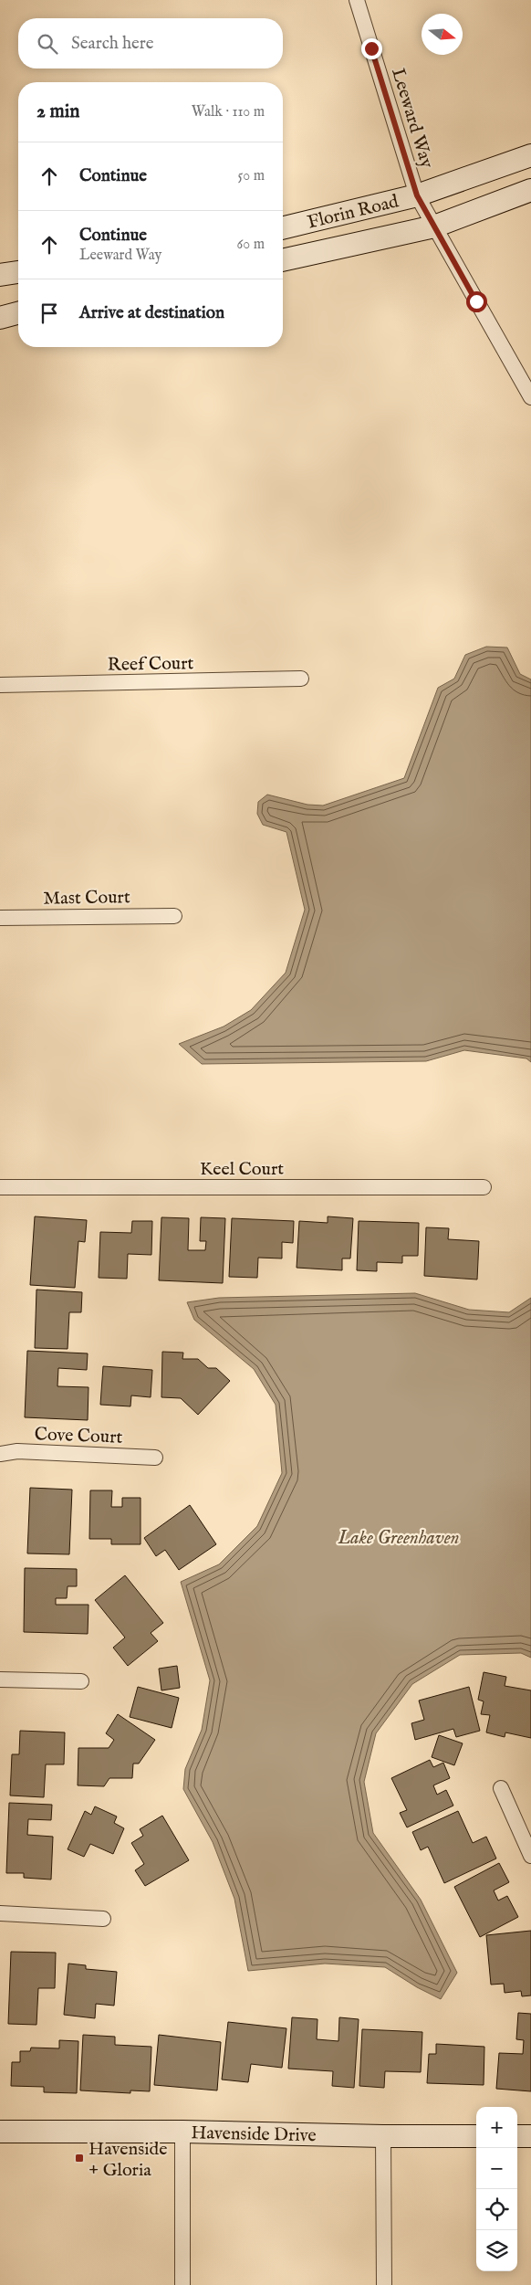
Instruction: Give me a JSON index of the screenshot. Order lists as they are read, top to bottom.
{
  "streets": {
    "main road": ["Florin Road", "Havenside Drive"],
    "street": [
      "Leeward Way",
      "Reef Court",
      "Mast Court",
      "Keel Court",
      "Cove Court"
    ]
  },
  "crossings": [
    ["Leeward Way", "Florin Road"]
  ],
  "water": ["Lake Greenhaven"],
  "places": {
    "transit": ["Havenside + Gloria"]
  },
  "north": "right",
  "page": {
    "search": "Search here",
    "heading": ["2 min", "Walk · 110 m"],
    "list": [
      ["Continue", "50 m"],
      ["Continue", "Leeward Way", "60 m"],
      "Arrive at destination"
    ],
    "map_buttons": ["+", "−"]
  }
}
